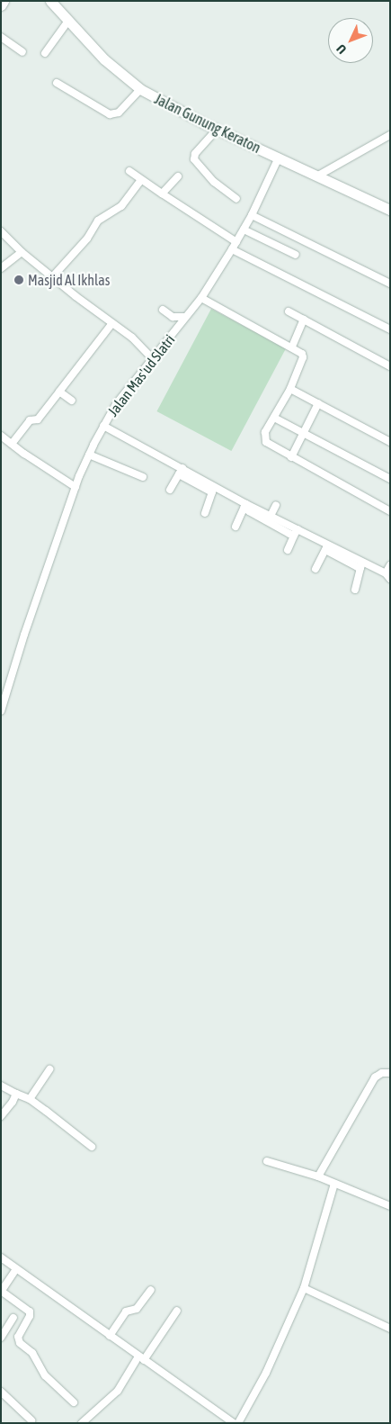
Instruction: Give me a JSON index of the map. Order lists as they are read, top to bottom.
{
  "streets": {
    "street": ["Jalan Gunung Keraton", "Jalan Mas'ud Slatri"]
  },
  "crossings": [
    ["Jalan Gunung Keraton", "Jalan Mas'ud Slatri"]
  ],
  "places": ["Masjid Al Ikhlas"],
  "north": "bottom left"
}
